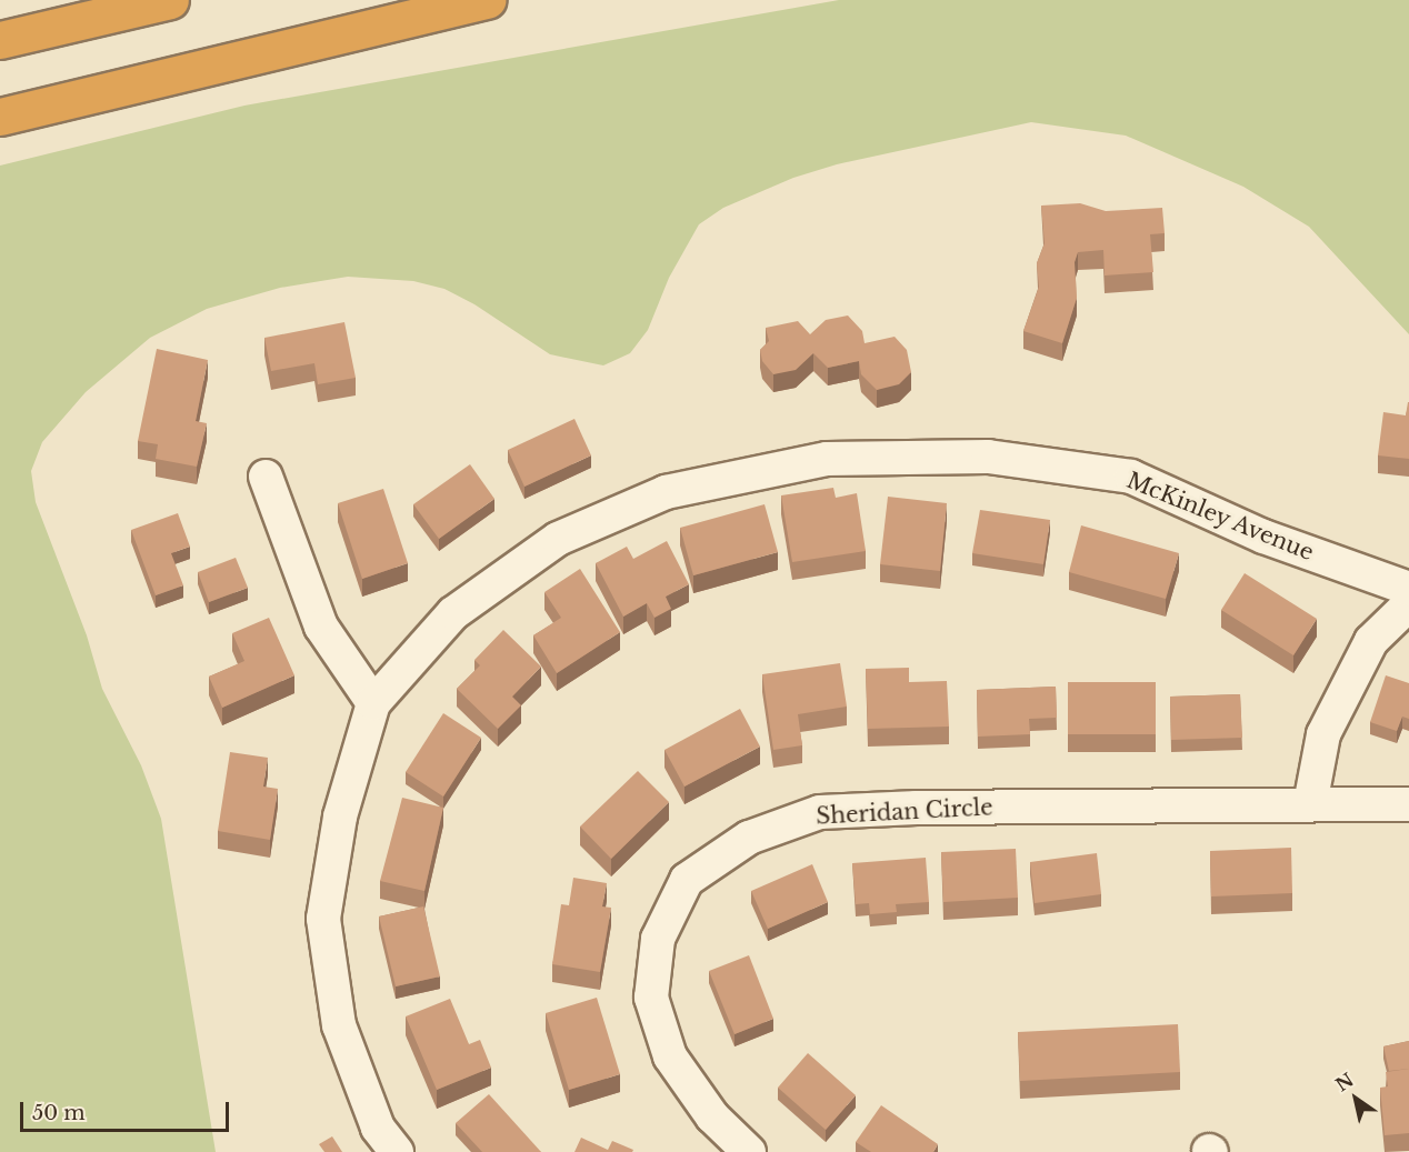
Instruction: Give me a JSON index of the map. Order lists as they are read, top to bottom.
{
  "streets": {
    "street": ["McKinley Avenue", "Sheridan Circle"]
  },
  "scale_bar": "50 m",
  "north": "top left"
}
